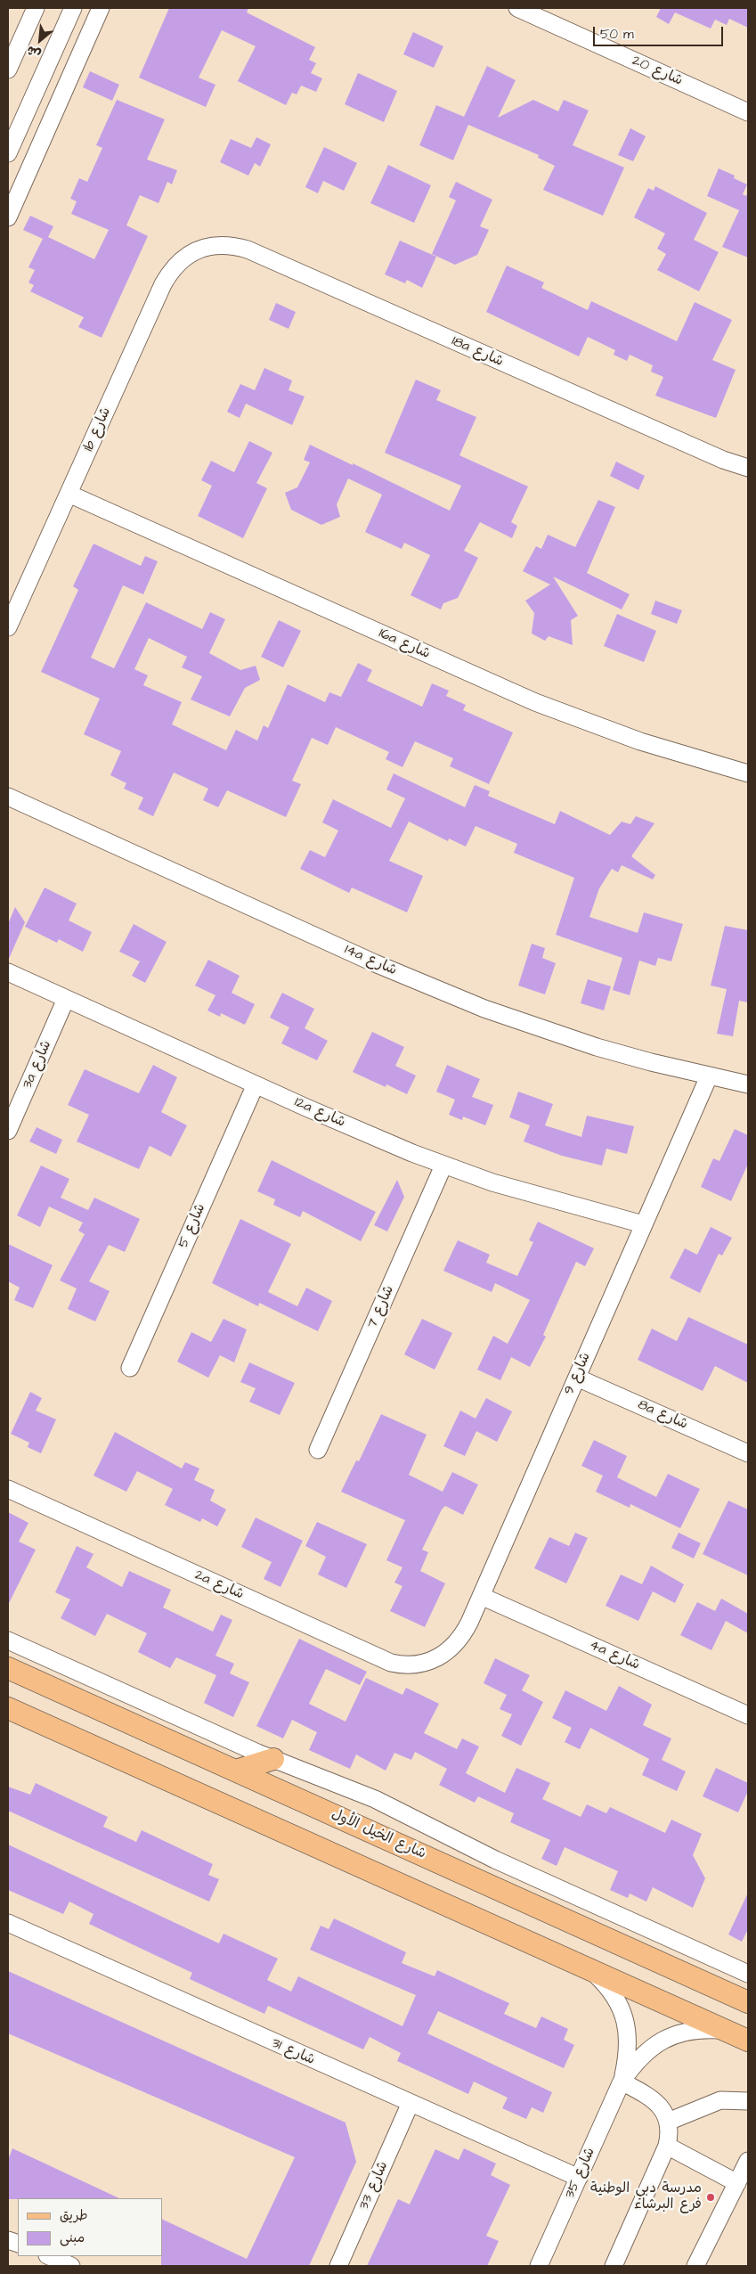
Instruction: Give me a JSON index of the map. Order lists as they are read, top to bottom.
{
  "streets": {
    "main road": ["شارع الخيل الأول"],
    "street": [
      "شارع 20",
      "18a شارع",
      "1b شارع",
      "16a شارع",
      "14a شارع",
      "3a شارع",
      "12a شارع",
      "شارع 5",
      "شارع 7",
      "شارع 9",
      "8a شارع",
      "2a شارع",
      "4a شارع",
      "شارع 31",
      "شارع 35",
      "شارع 33"
    ]
  },
  "crossings": [
    ["18a شارع", "1b شارع"],
    ["1b شارع", "16a شارع"],
    ["14a شارع", "شارع 9"],
    ["3a شارع", "12a شارع"],
    ["12a شارع", "شارع 5"],
    ["12a شارع", "شارع 7"],
    ["12a شارع", "شارع 9"],
    ["شارع 9", "8a شارع"],
    ["شارع 9", "2a شارع"],
    ["شارع 9", "4a شارع"],
    ["شارع 31", "شارع 35"],
    ["شارع 31", "شارع 33"]
  ],
  "places": ["مدرسة دبي الوطنية فرع البرشاء"],
  "legend": ["طريق", "مبنى"],
  "scale_bar": "50 m",
  "north": "bottom left"
}
